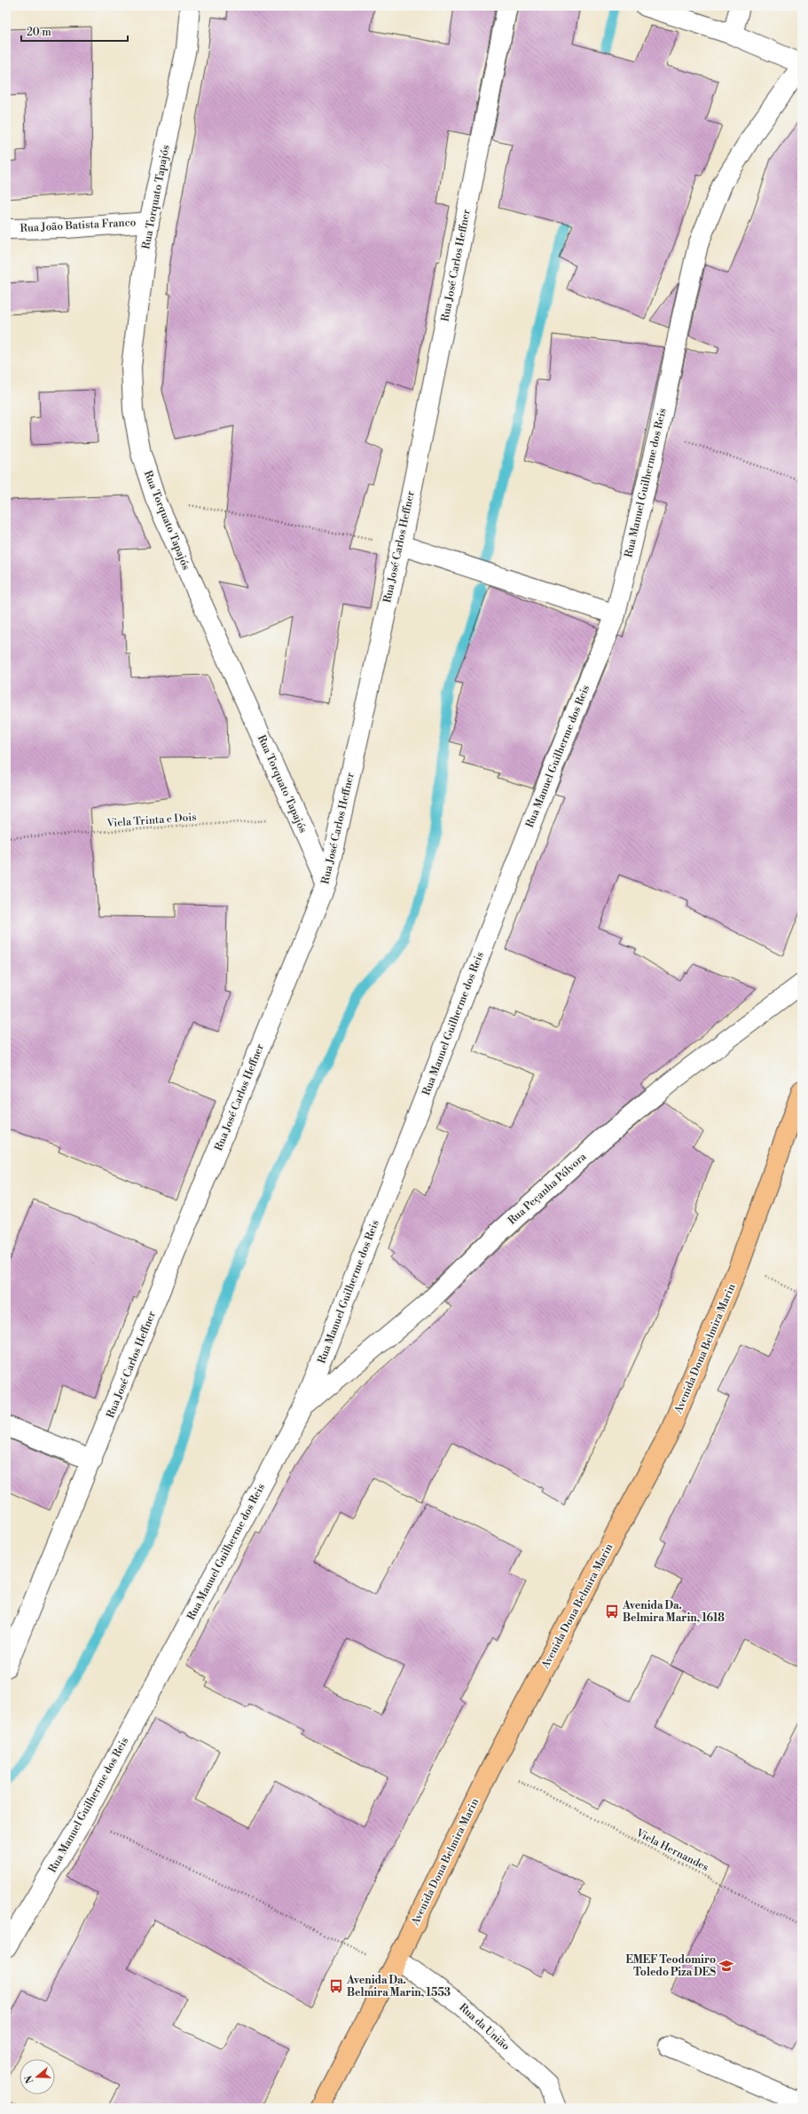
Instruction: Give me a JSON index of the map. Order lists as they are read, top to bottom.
{
  "streets": {
    "main road": ["Avenida Dona Belmira Marin"],
    "street": [
      "Rua Torquato Tapajós",
      "Rua João Batista Franco",
      "Rua José Carlos Heffner",
      "Rua Manuel Guilherme dos Reis",
      "Rua Peçanha Pólvora",
      "Rua da União"
    ],
    "path": ["Viela Trinta e Dois", "Viela Hernandes"]
  },
  "crossings": [
    ["Rua Torquato Tapajós", "Rua João Batista Franco"],
    ["Rua Torquato Tapajós", "Rua José Carlos Heffner"],
    ["Rua Torquato Tapajós", "Viela Trinta e Dois"],
    ["Rua Manuel Guilherme dos Reis", "Rua Peçanha Pólvora"],
    ["Avenida Dona Belmira Marin", "Rua da União"]
  ],
  "places": {
    "bus stop": ["Avenida Da. Belmira Marin, 1618", "Avenida Da. Belmira Marin, 1553"],
    "school or university": ["EMEF Teodomiro Toledo Piza DES"]
  },
  "scale_bar": "20 m",
  "north": "left"
}
